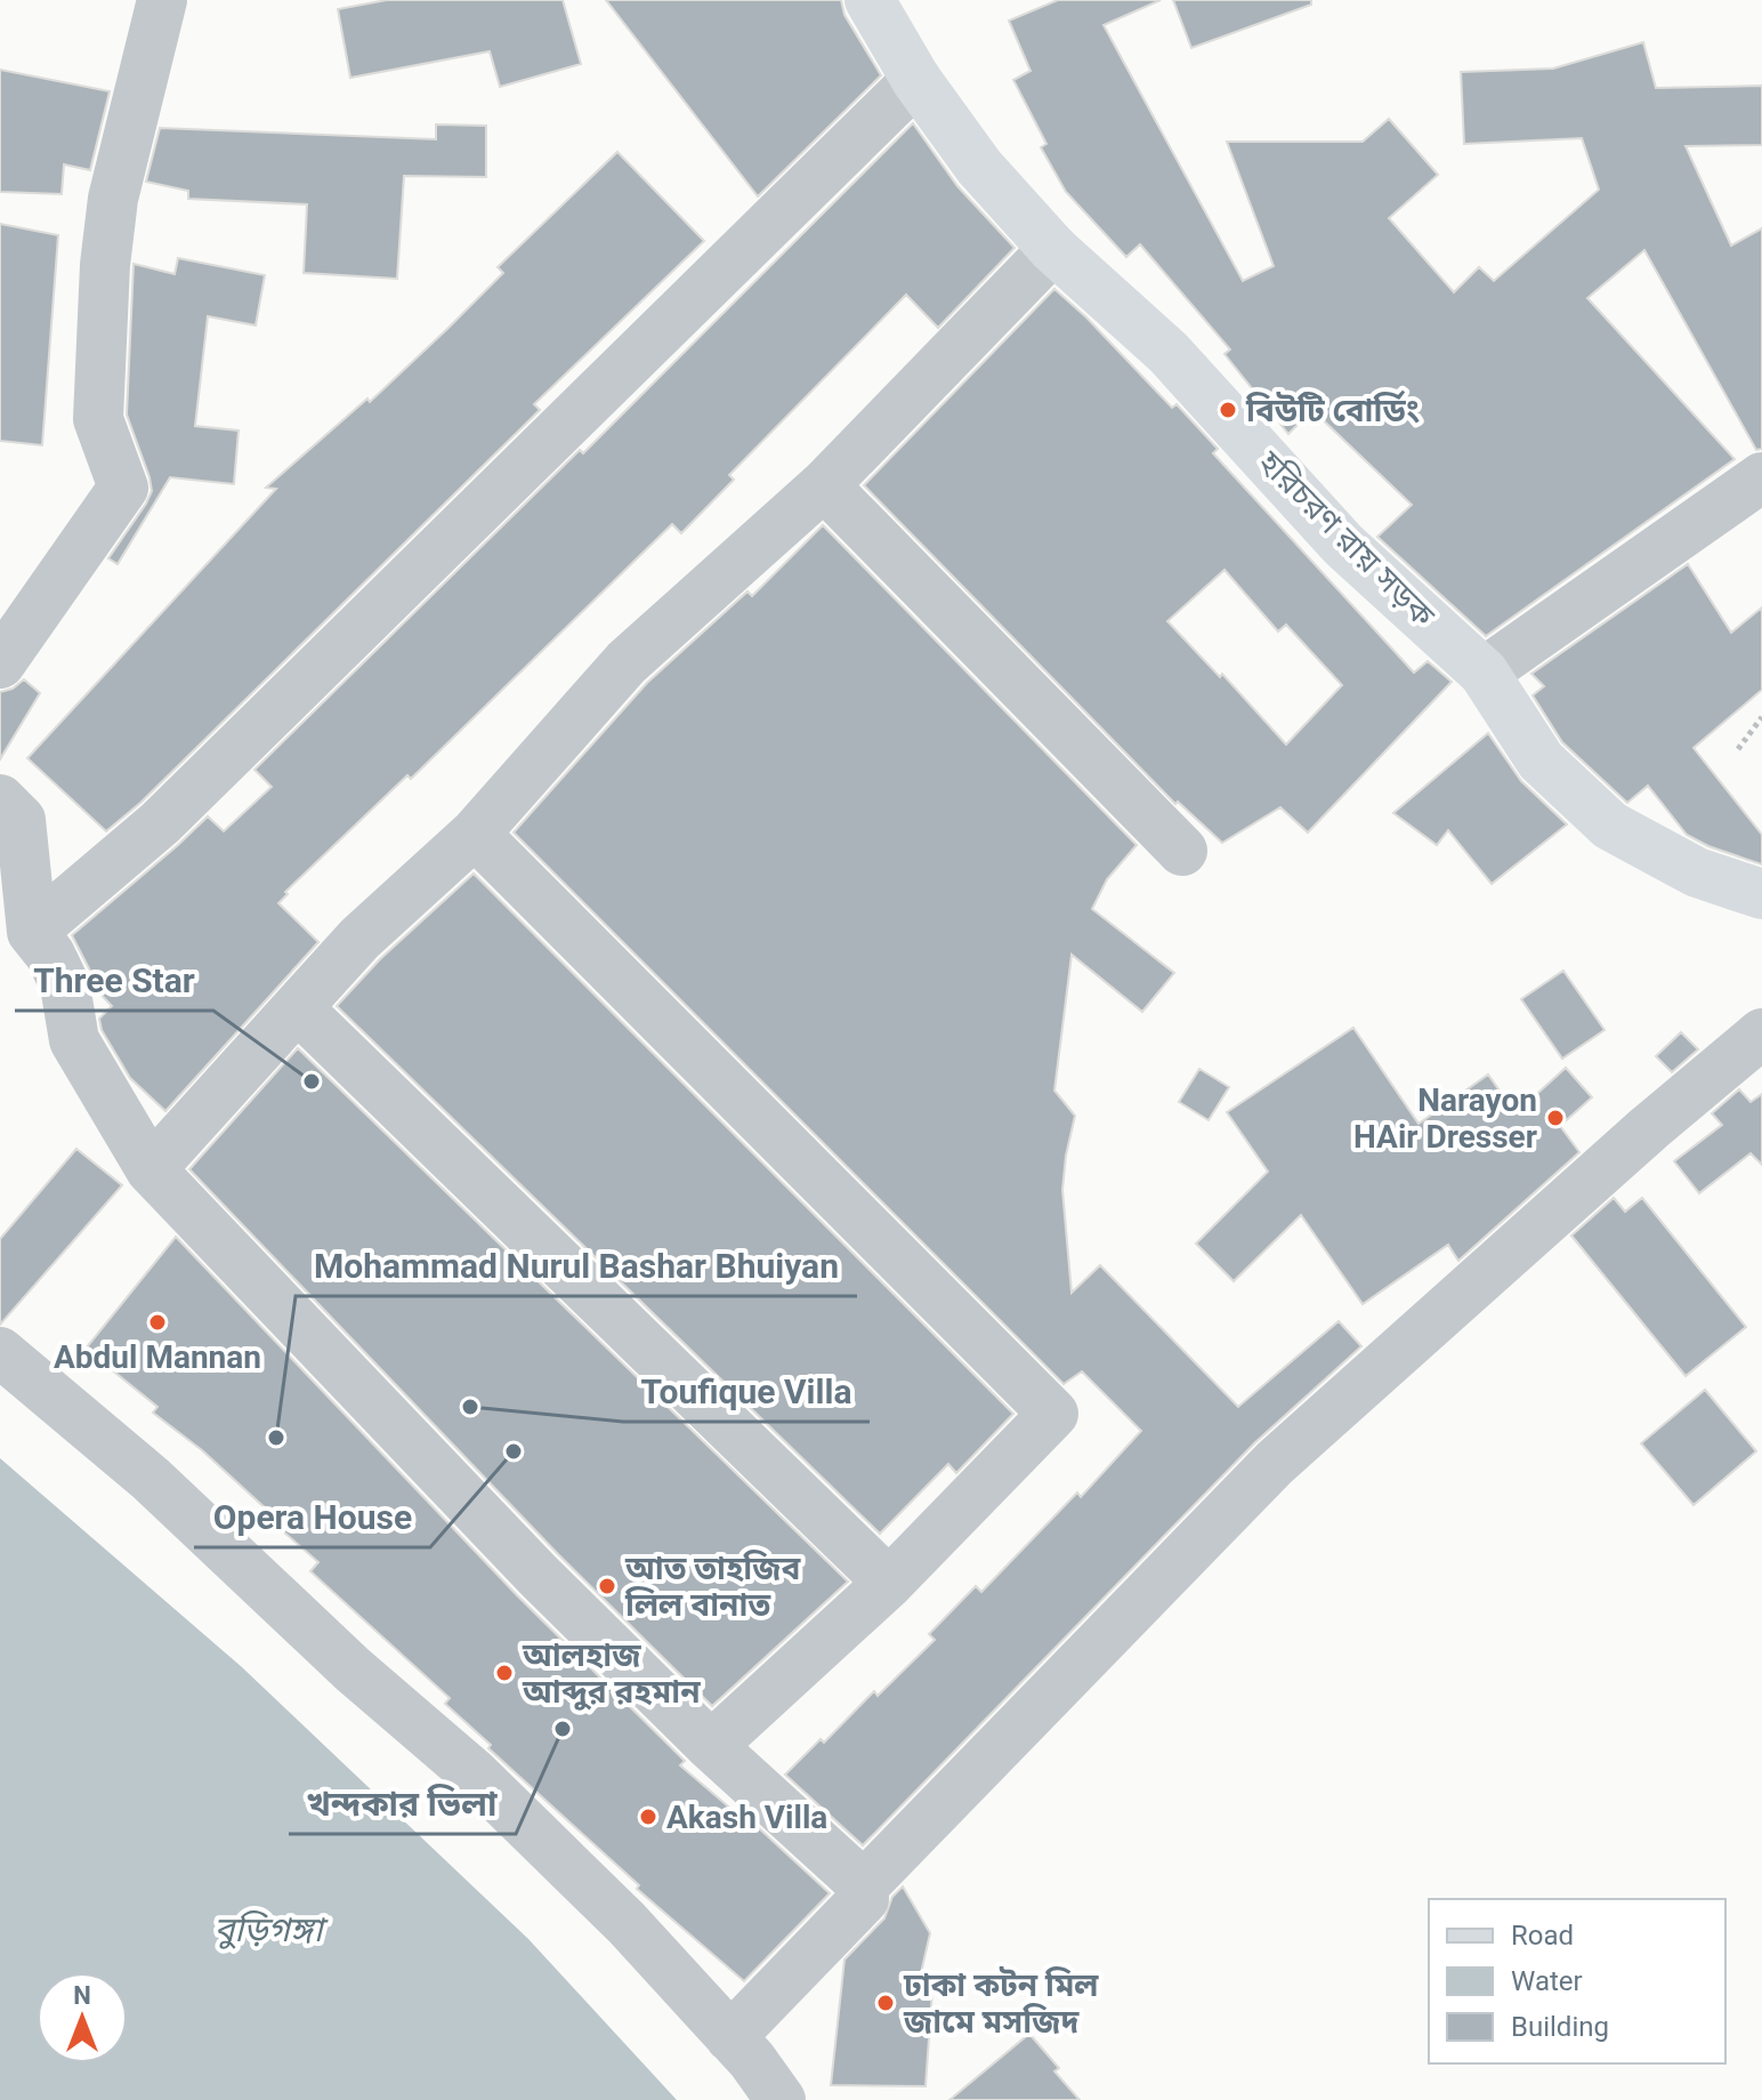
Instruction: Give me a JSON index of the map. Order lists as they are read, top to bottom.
{
  "streets": {
    "main road": ["হরিচরণ রায় সড়ক"]
  },
  "water": ["বুড়িগঙ্গা"],
  "places": [
    "বিউটি বোর্ডিং",
    "Three Star",
    "Narayon HAir Dresser",
    "Abdul Mannan",
    "Toufique Villa",
    "Mohammad Nurul Bashar Bhuiyan",
    "Opera House",
    "আত তাহজিব লিল বানাত",
    "আলহাজ আব্দুর রহমান",
    "খন্দকার ভিলা",
    "Akash Villa",
    "ঢাকা কটন মিল জামে মসজিদ"
  ],
  "legend": ["Road", "Water", "Building"],
  "north": "top"
}
